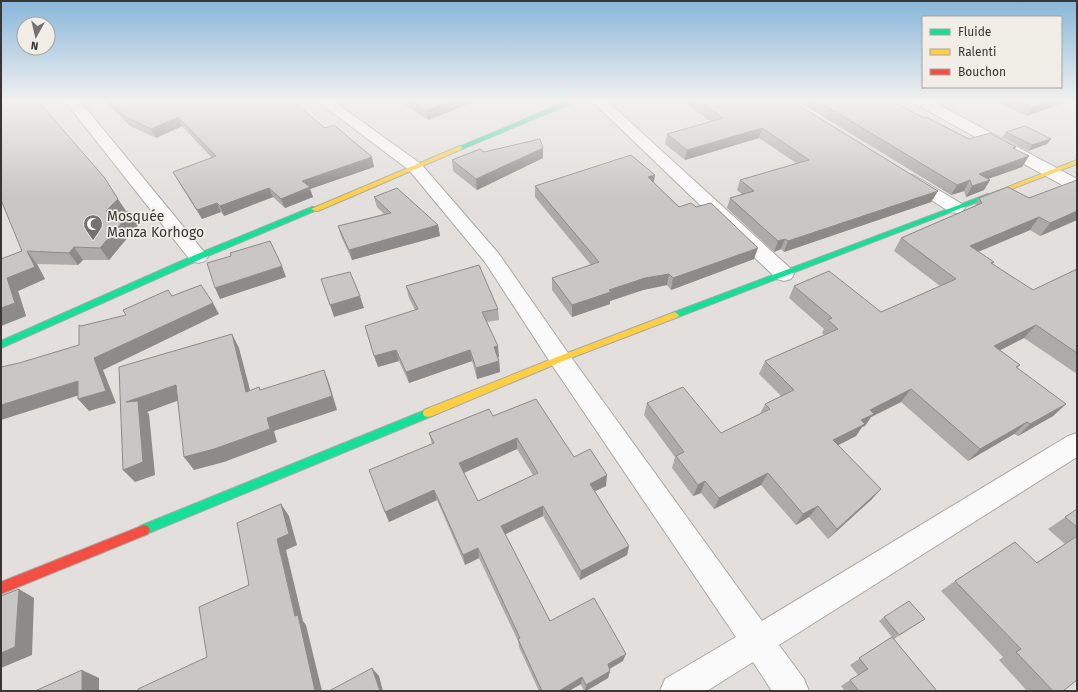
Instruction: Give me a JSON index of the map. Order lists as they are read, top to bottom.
{
  "places": {
    "mosque": ["Mosquée Manza Korhogo"]
  },
  "legend": ["Fluide", "Ralenti", "Bouchon"],
  "north": "bottom"
}
